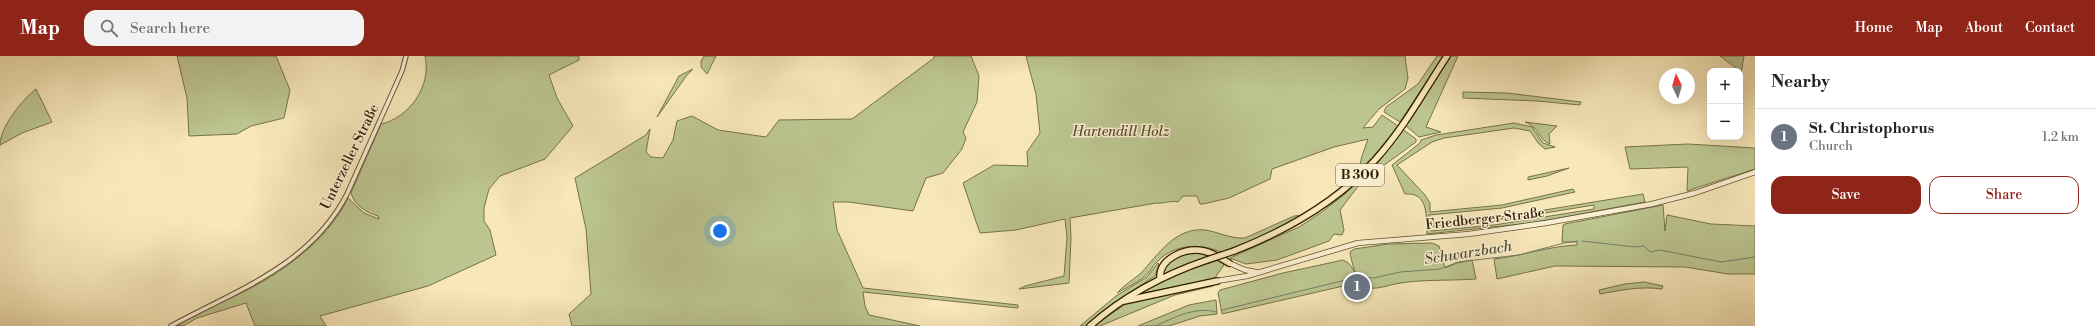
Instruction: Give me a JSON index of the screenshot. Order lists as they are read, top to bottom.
{
  "streets": {
    "main road": ["B 300"],
    "street": ["Unterzeller Straße", "Friedberger Straße"]
  },
  "water": ["Schwarzbach"],
  "parks": ["Hartendill Holz"],
  "north": "top",
  "page": {
    "header": "Map",
    "search": "Search here",
    "nav": [
      "Home",
      "Map",
      "About",
      "Contact"
    ],
    "heading": "Nearby",
    "map_buttons": ["+", "−"],
    "list": [
      {
        "mark": "1",
        "name": "St. Christophorus",
        "note": "Church",
        "value": "1.2 km"
      }
    ],
    "buttons": ["Save", "Share"],
    "pins": "1"
  }
}
